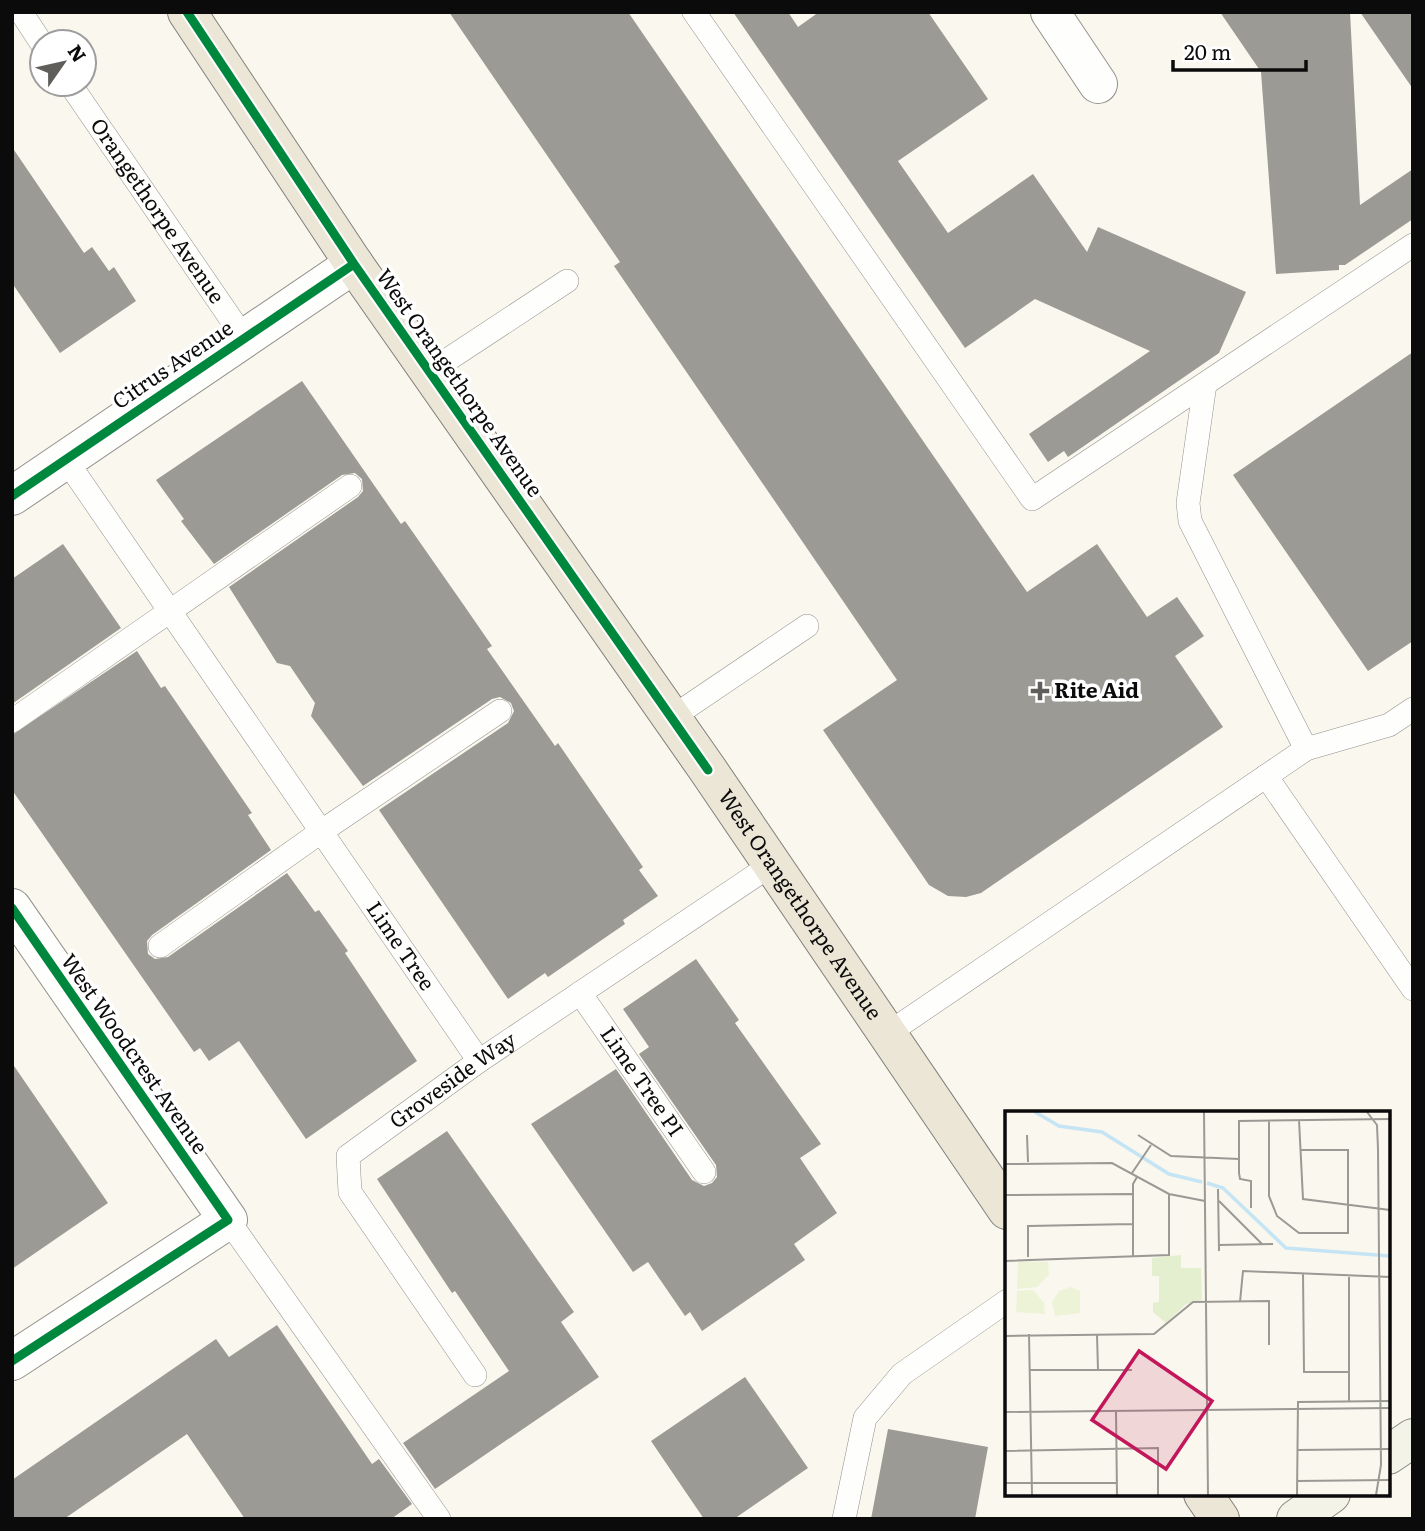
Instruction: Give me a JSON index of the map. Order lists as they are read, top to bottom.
{
  "streets": {
    "main road": ["West Orangethorpe Avenue"],
    "street": ["Citrus Avenue", "West Woodcrest Avenue"],
    "lane": [
      "Orangethorpe Avenue",
      "Lime Tree",
      "Groveside Way",
      "Lime Tree PI"
    ]
  },
  "crossings": [
    ["Orangethorpe Avenue", "Citrus Avenue"],
    ["Citrus Avenue", "West Orangethorpe Avenue"],
    ["Citrus Avenue", "Lime Tree"],
    ["West Orangethorpe Avenue", "Groveside Way"],
    ["Lime Tree", "Groveside Way"],
    ["Groveside Way", "Lime Tree PI"]
  ],
  "places": {
    "health": ["Rite Aid"]
  },
  "scale_bar": "20 m",
  "north": "top right"
}
